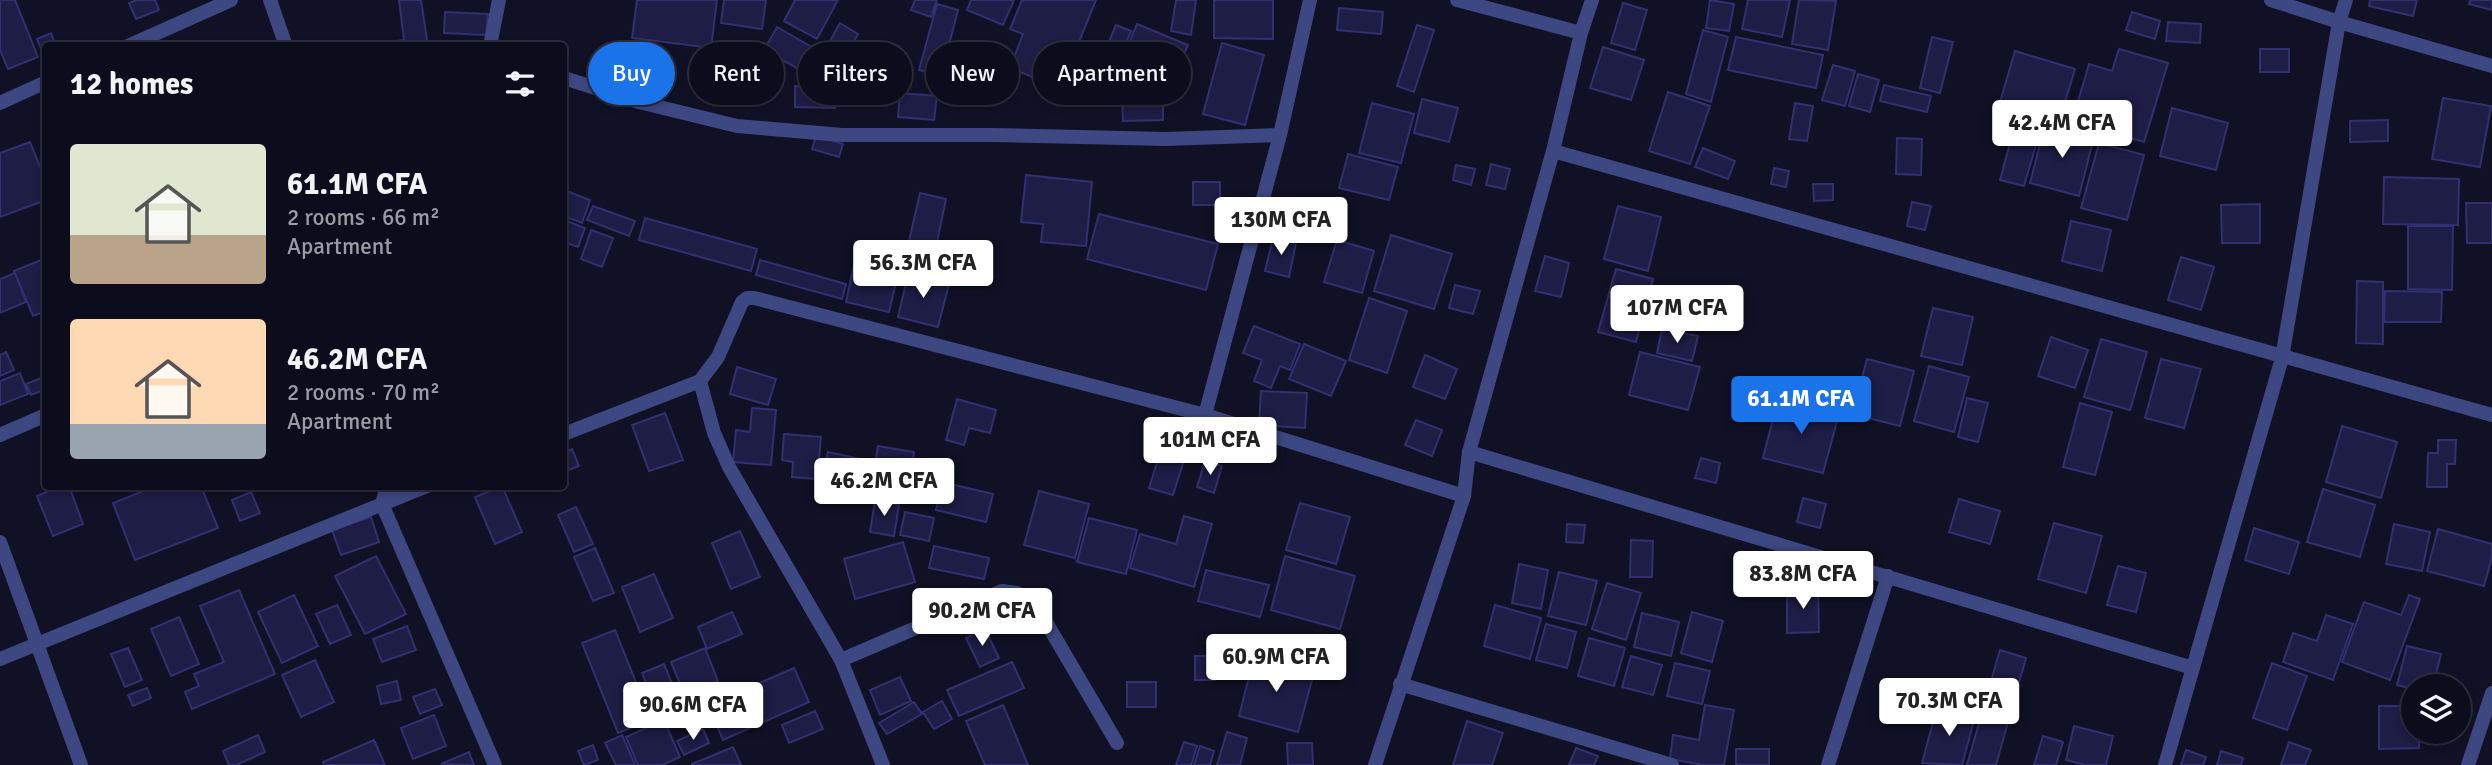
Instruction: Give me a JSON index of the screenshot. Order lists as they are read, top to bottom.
{
  "page": {
    "chip": [
      "Buy",
      "Rent",
      "Filters",
      "New",
      "Apartment"
    ],
    "heading": "12 homes",
    "price": [
      "42.4M CFA",
      "130M CFA",
      "56.3M CFA",
      "107M CFA",
      "61.1M CFA",
      "101M CFA",
      "46.2M CFA",
      "83.8M CFA",
      "90.2M CFA",
      "60.9M CFA",
      "70.3M CFA",
      "90.6M CFA"
    ],
    "list": [
      {
        "name": "61.1M CFA",
        "note": "2 rooms · 66 m² · Apartment"
      },
      {
        "name": "46.2M CFA",
        "note": "2 rooms · 70 m² · Apartment"
      }
    ]
  }
}
